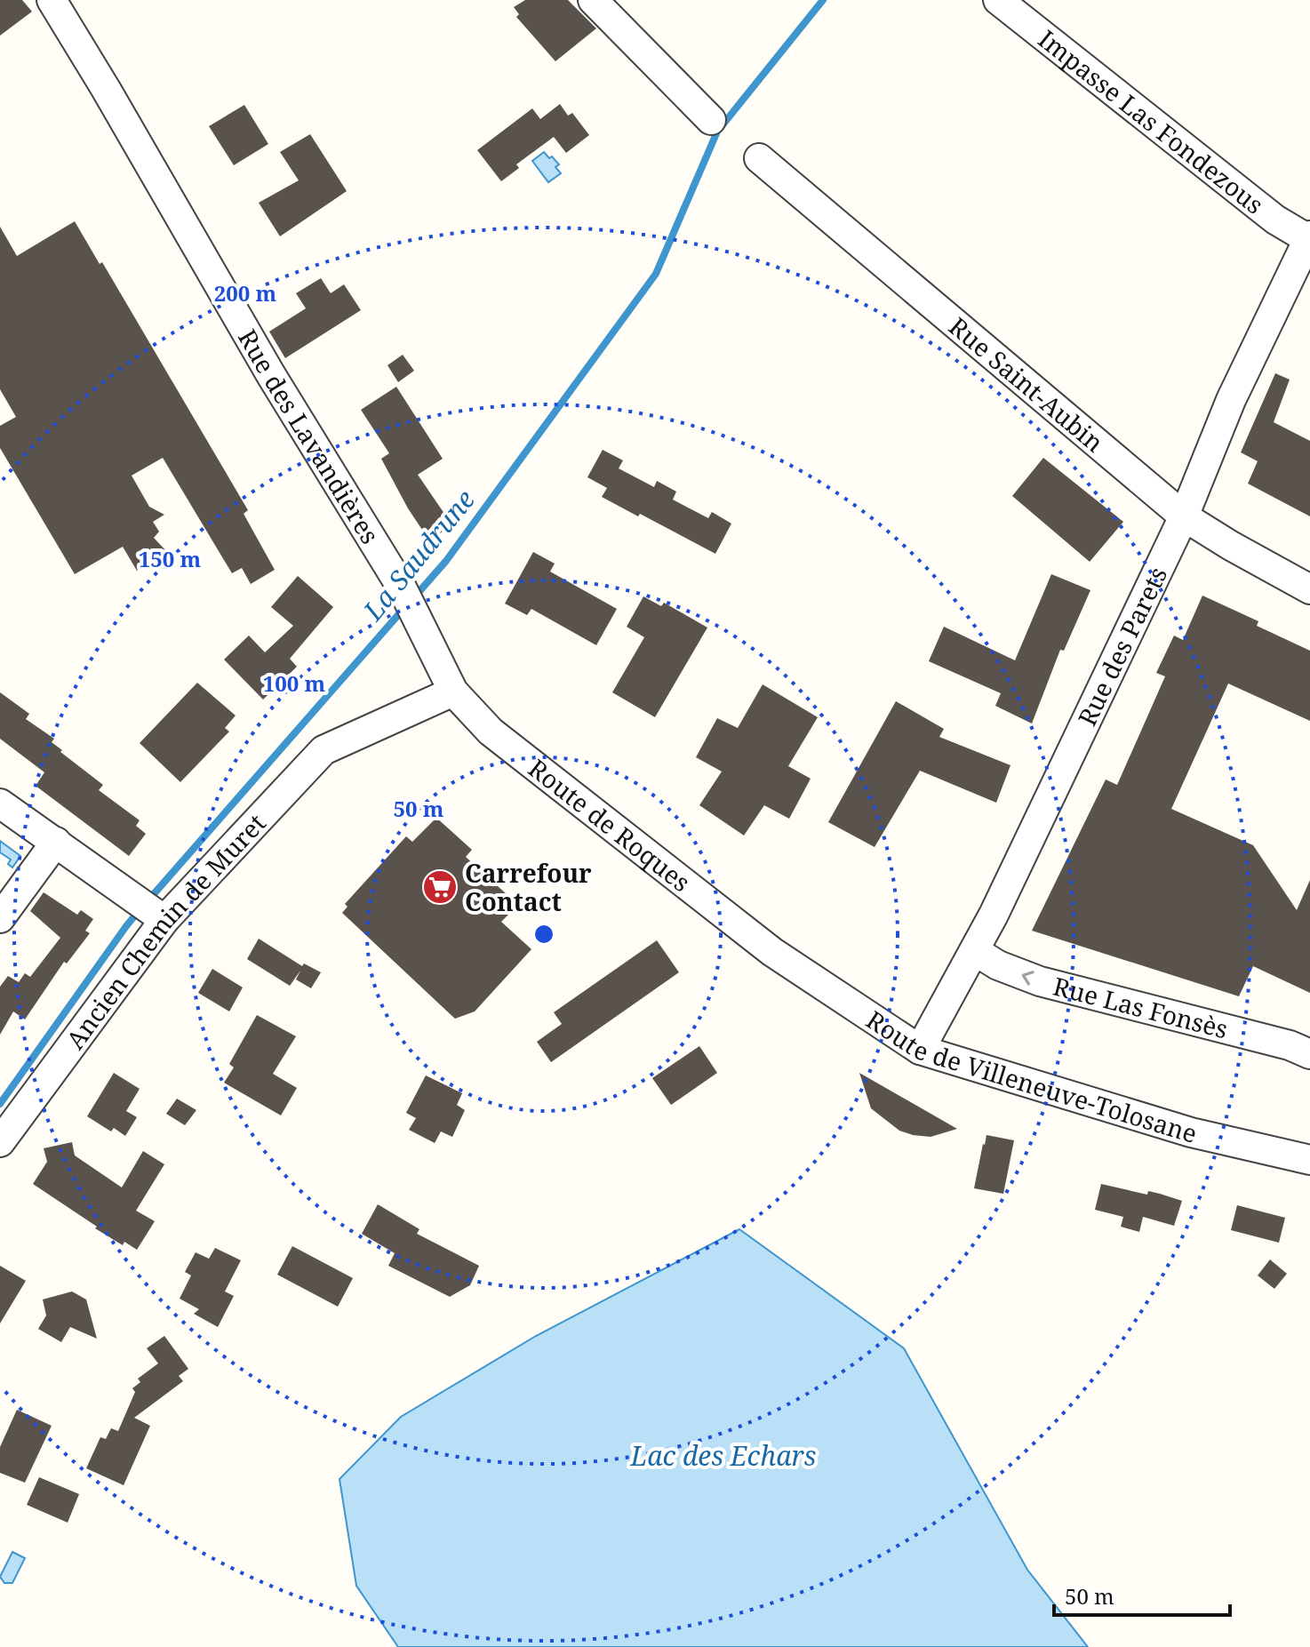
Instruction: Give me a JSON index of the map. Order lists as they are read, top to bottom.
{
  "streets": {
    "street": [
      "Impasse Las Fondezous",
      "Rue Saint-Aubin",
      "Rue des Lavandières",
      "Rue des Parets",
      "Route de Roques",
      "Ancien Chemin de Muret",
      "Rue Las Fonsès",
      "Route de Villeneuve-Tolosane"
    ]
  },
  "crossings": [
    ["Impasse Las Fondezous", "Rue des Parets"],
    ["Rue Saint-Aubin", "Rue des Parets"],
    ["Rue des Lavandières", "Route de Roques"],
    ["Rue des Lavandières", "Ancien Chemin de Muret"],
    ["Rue des Parets", "Rue Las Fonsès"],
    ["Rue des Parets", "Route de Villeneuve-Tolosane"],
    ["Route de Roques", "Ancien Chemin de Muret"],
    ["Route de Roques", "Route de Villeneuve-Tolosane"]
  ],
  "one_way": ["Rue Las Fonsès"],
  "water": ["La Saudrune", "Lac des Echars"],
  "places": {
    "supermarket": ["Carrefour Contact"]
  },
  "scale_bar": "50 m",
  "rings": [
    "200 m",
    "150 m",
    "100 m",
    "50 m"
  ]
}
